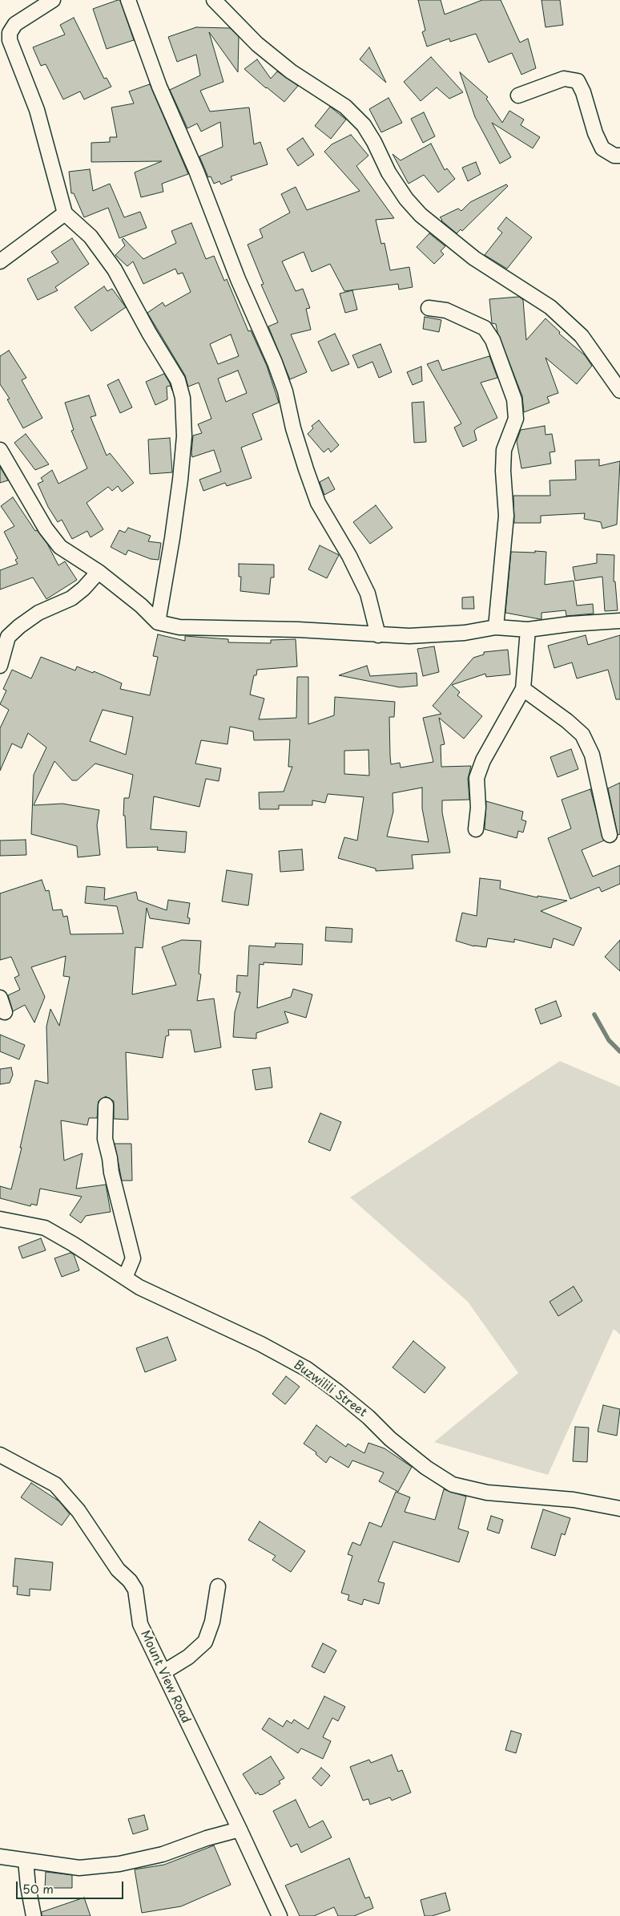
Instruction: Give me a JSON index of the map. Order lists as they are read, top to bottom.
{
  "streets": {
    "street": ["Buzwilili Street", "Mount View Road"]
  },
  "scale_bar": "50 m"
}
